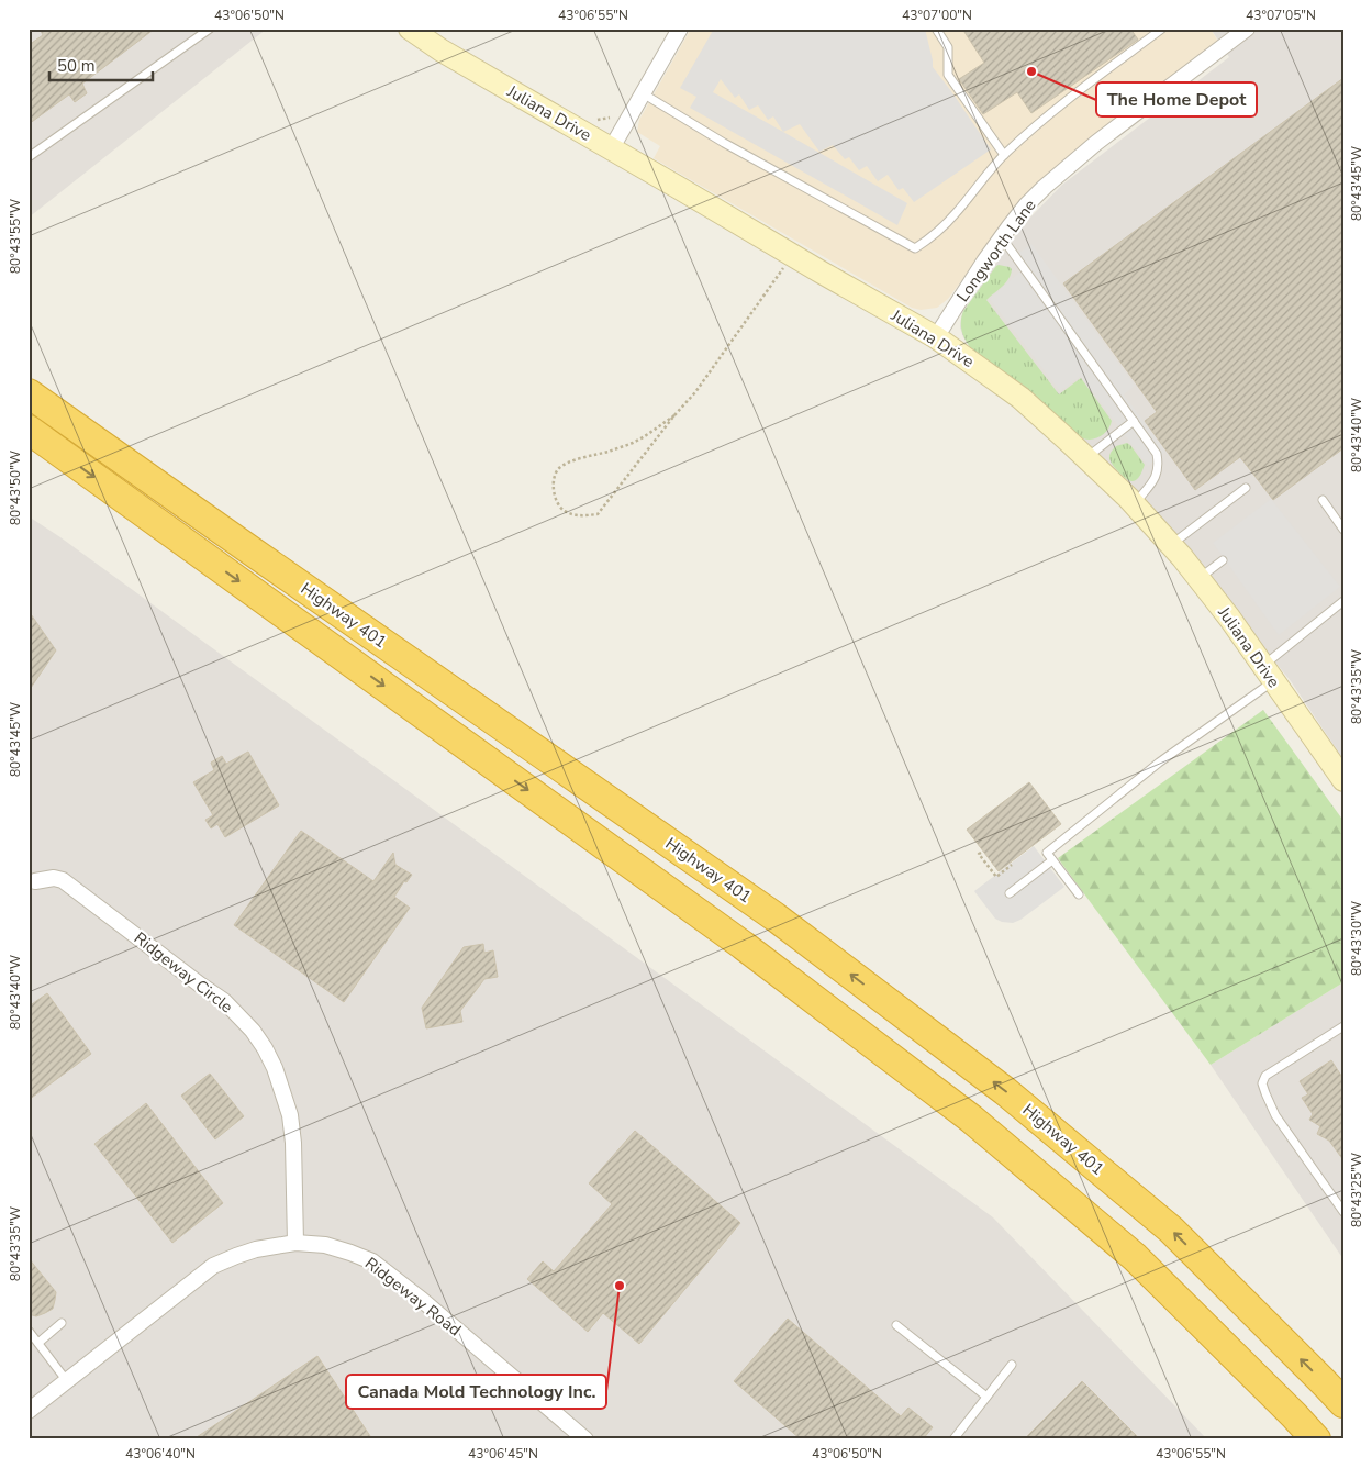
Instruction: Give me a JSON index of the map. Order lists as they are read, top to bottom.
{
  "streets": {
    "highway": ["Highway 401"],
    "street": [
      "Juliana Drive",
      "Longworth Lane",
      "Ridgeway Circle",
      "Ridgeway Road"
    ]
  },
  "crossings": [
    ["Juliana Drive", "Longworth Lane"],
    ["Ridgeway Circle", "Ridgeway Road"]
  ],
  "places": ["The Home Depot", "Canada Mold Technology Inc."],
  "scale_bar": "50 m",
  "coordinates": [
    "43°06'50\"N",
    "43°06'55\"N",
    "43°07'00\"N",
    "43°07'05\"N",
    "80°43'45\"W",
    "80°43'55\"W",
    "80°43'40\"W",
    "80°43'50\"W",
    "80°43'35\"W",
    "80°43'30\"W",
    "80°43'25\"W",
    "43°06'40\"N",
    "43°06'45\"N"
  ]
}
